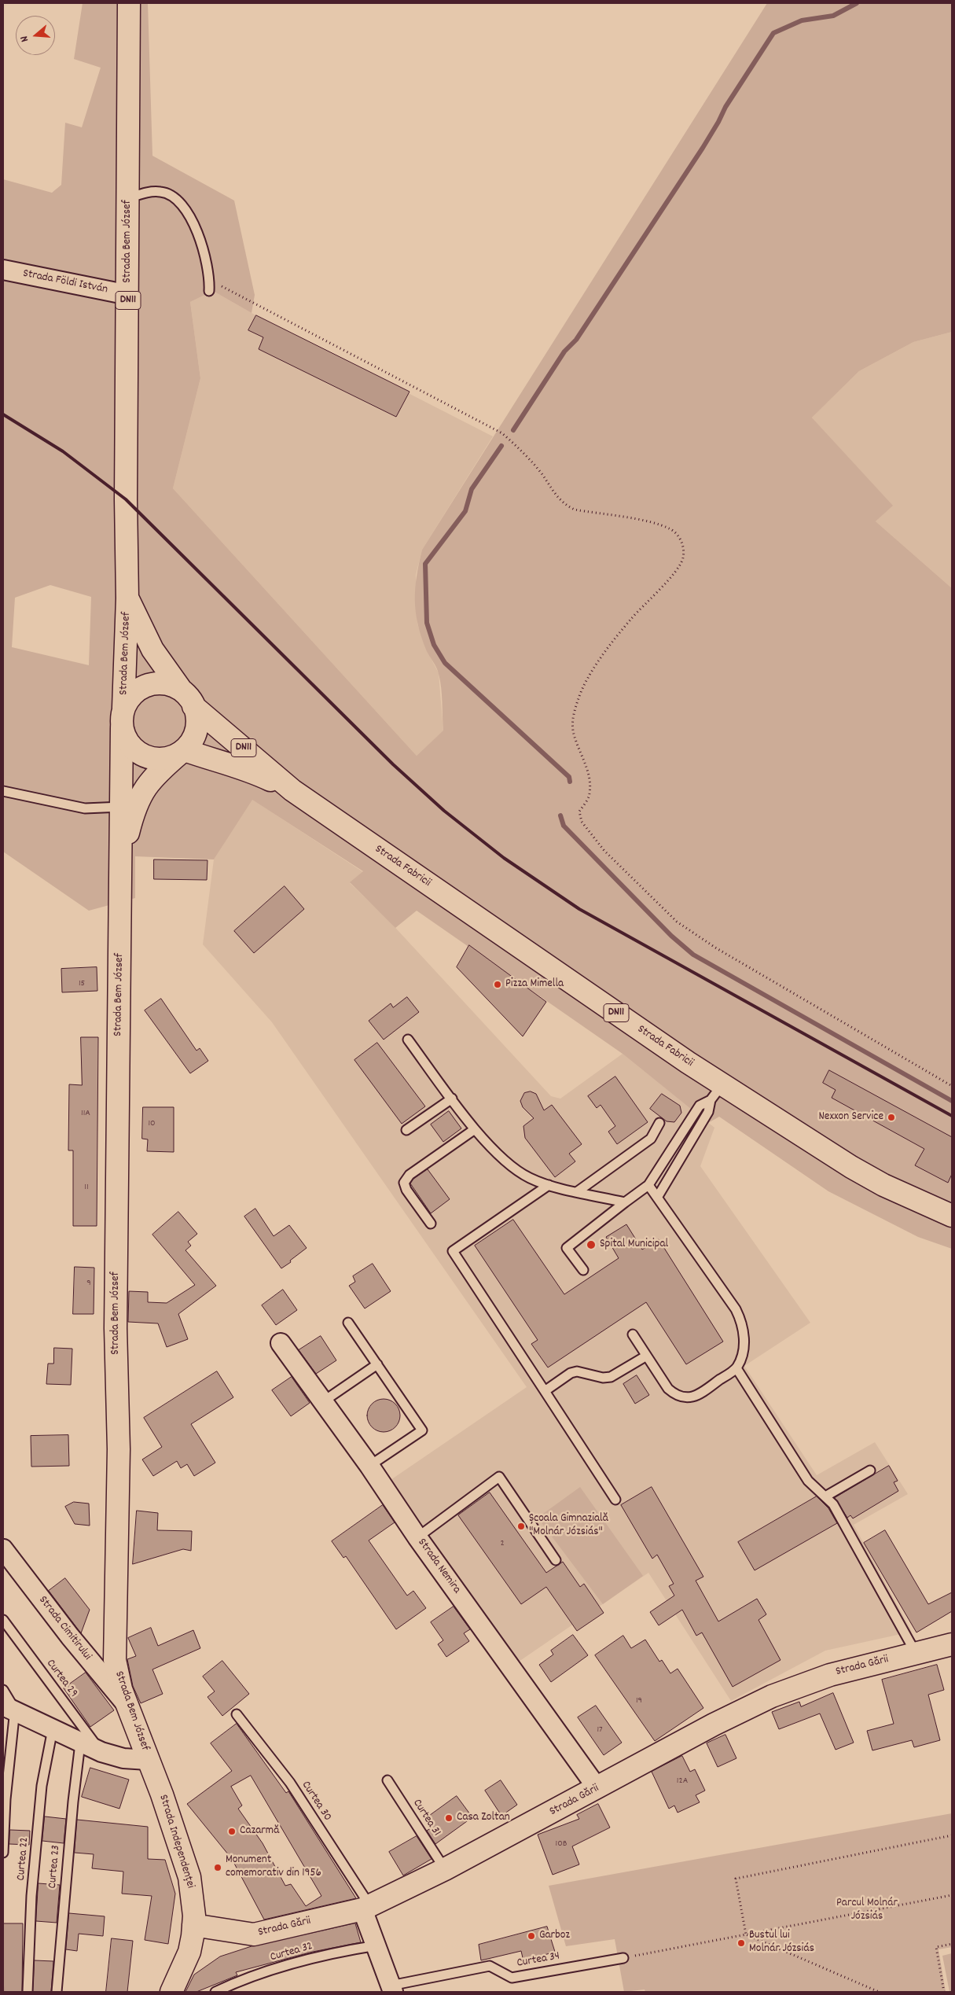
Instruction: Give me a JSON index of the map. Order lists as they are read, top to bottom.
{
  "streets": {
    "main road": [
      "Strada Bem József",
      "DN11",
      "Strada Fabricii",
      "Strada Gării",
      "Strada Independenței"
    ],
    "street": ["Strada Földi István", "Strada Nemira", "Strada Cimitirului"],
    "lane": [
      "Curtea 29",
      "Curtea 30",
      "Curtea 31",
      "Curtea 22",
      "Curtea 23",
      "Curtea 32",
      "Curtea 34"
    ]
  },
  "crossings": [
    ["Strada Bem József", "Strada Földi István"],
    ["Strada Bem József", "DN11"],
    ["Strada Bem József", "Strada Fabricii"],
    ["Strada Bem József", "Strada Cimitirului"],
    ["Strada Bem József", "Strada Independenței"],
    ["DN11", "Strada Fabricii"],
    ["Strada Nemira", "Strada Gării"],
    ["Strada Gării", "Curtea 30"],
    ["Strada Gării", "Curtea 31"],
    ["Strada Gării", "Strada Independenței"]
  ],
  "parks": ["Parcul Molnár Józsiás"],
  "places": [
    "Pizza Mimella",
    "Nexxon Service",
    "Spital Municipal",
    "Școala Gimnazială \"Molnár Józsiás\"",
    "Casa Zoltan",
    "Cazarmă",
    "Monument comemorativ din 1956",
    "Garboz",
    "Bustul lui Molnár Józsiás"
  ],
  "house_numbers": [
    "15",
    "11A",
    "10",
    "11",
    "9",
    "2",
    "19",
    "17",
    "12A",
    "10B"
  ],
  "north": "left"
}
